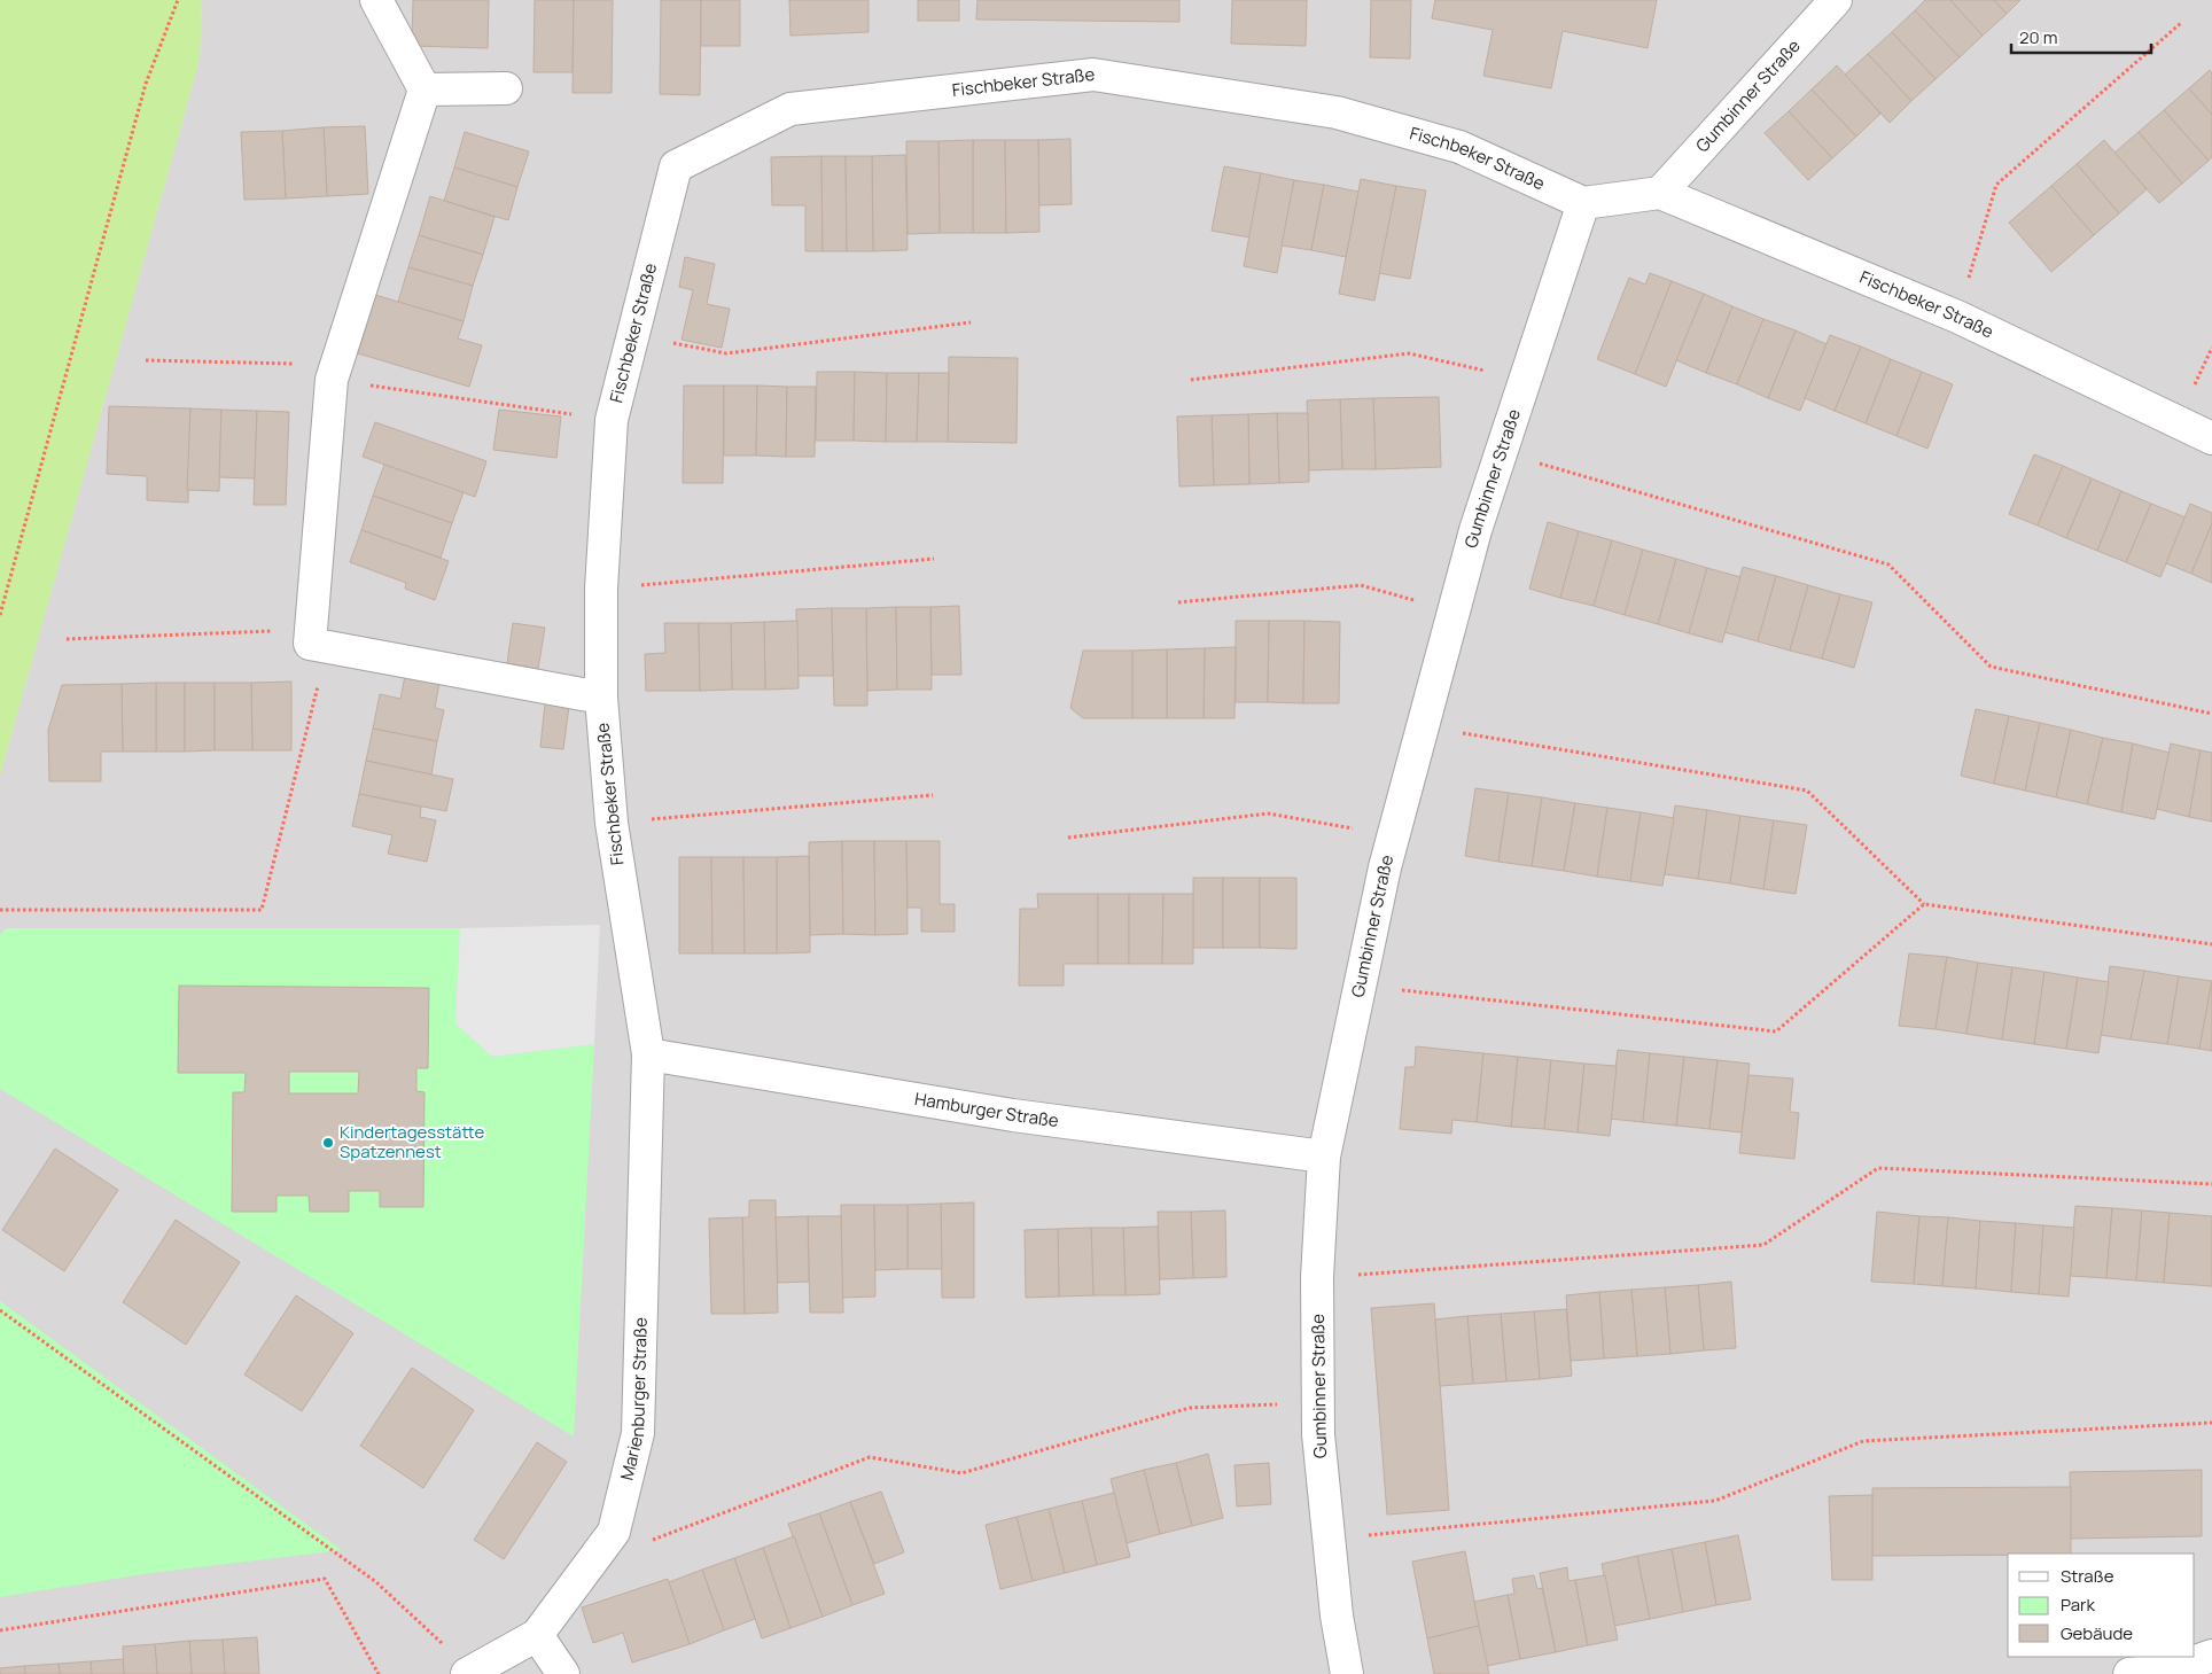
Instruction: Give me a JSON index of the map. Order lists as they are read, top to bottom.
{
  "streets": {
    "street": [
      "Fischbeker Straße",
      "Gumbinner Straße",
      "Hamburger Straße",
      "Marienburger Straße"
    ]
  },
  "crossings": [
    ["Fischbeker Straße", "Gumbinner Straße"],
    ["Fischbeker Straße", "Hamburger Straße"],
    ["Fischbeker Straße", "Marienburger Straße"],
    ["Gumbinner Straße", "Hamburger Straße"],
    ["Hamburger Straße", "Marienburger Straße"]
  ],
  "places": ["Kindertagesstätte Spatzennest"],
  "legend": ["Straße", "Park", "Gebäude"],
  "scale_bar": "20 m"
}
